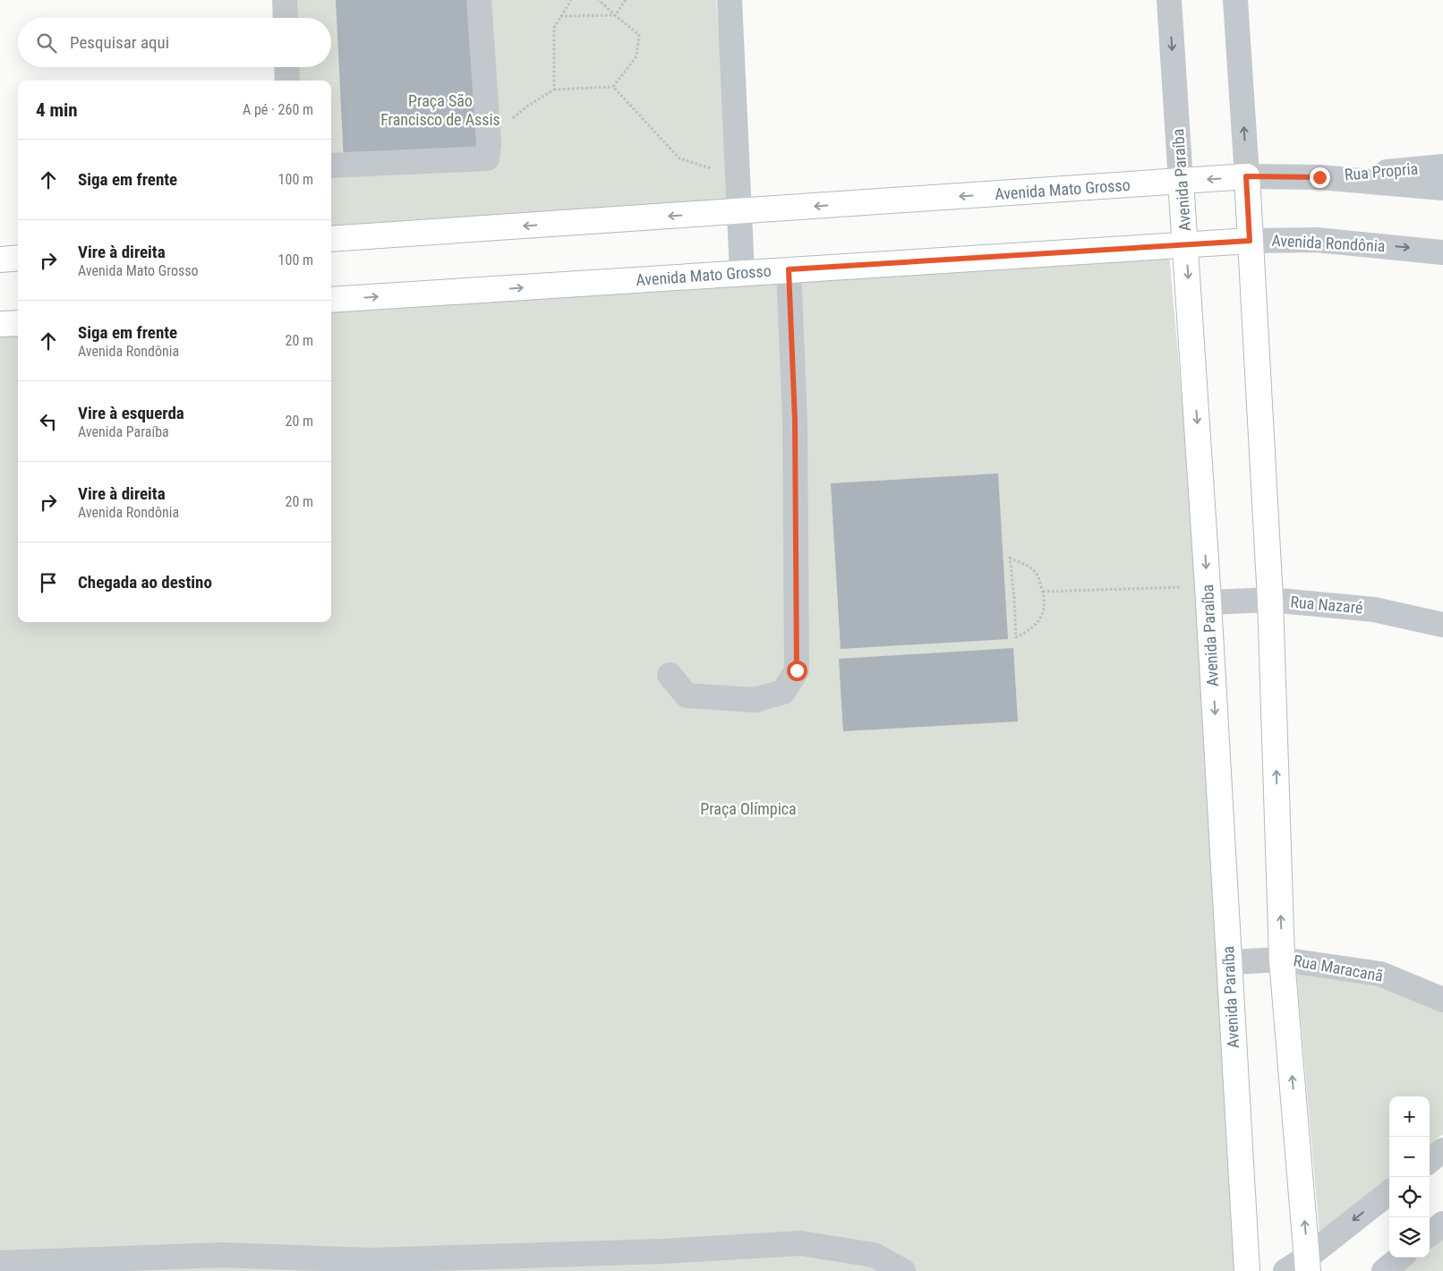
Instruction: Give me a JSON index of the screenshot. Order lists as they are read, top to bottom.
{
  "streets": {
    "main road": ["Avenida Paraíba", "Avenida Mato Grosso", "Avenida Rondônia"],
    "street": ["Rua Propria", "Rua Nazaré", "Rua Maracanã"]
  },
  "crossings": [
    ["Avenida Paraíba", "Avenida Mato Grosso"],
    ["Avenida Paraíba", "Avenida Rondônia"],
    ["Avenida Paraíba", "Rua Nazaré"],
    ["Avenida Paraíba", "Rua Maracanã"],
    ["Avenida Mato Grosso", "Avenida Rondônia"]
  ],
  "one_way": ["Avenida Paraíba", "Avenida Rondônia"],
  "parks": ["Praça São Francisco de Assis", "Praça Olímpica"],
  "page": {
    "search": "Pesquisar aqui",
    "heading": ["4 min", "A pé · 260 m"],
    "list": [
      ["Siga em frente", "100 m"],
      ["Vire à direita", "Avenida Mato Grosso", "100 m"],
      ["Siga em frente", "Avenida Rondônia", "20 m"],
      ["Vire à esquerda", "Avenida Paraíba", "20 m"],
      ["Vire à direita", "Avenida Rondônia", "20 m"],
      "Chegada ao destino"
    ],
    "map_buttons": ["+", "−"]
  }
}
